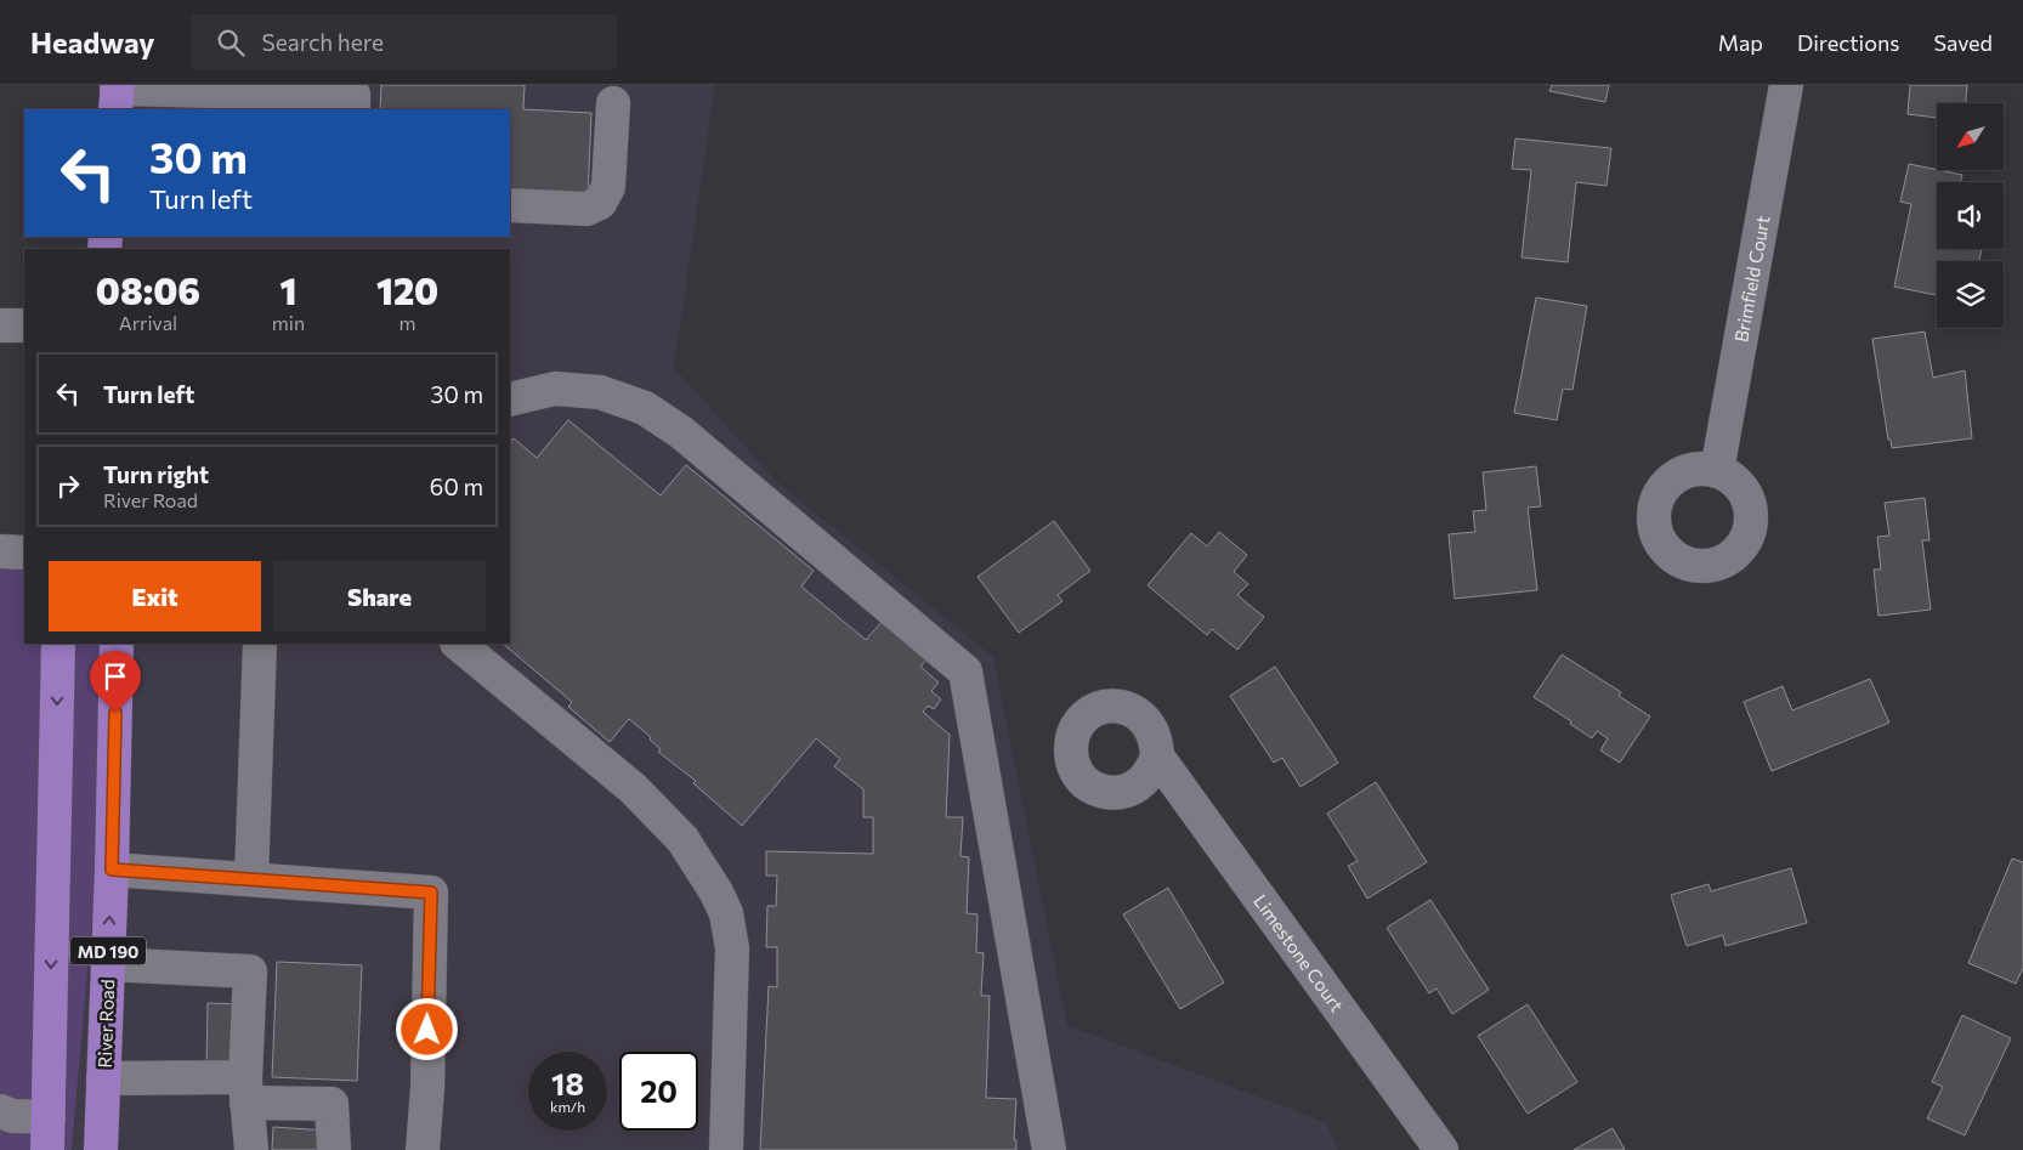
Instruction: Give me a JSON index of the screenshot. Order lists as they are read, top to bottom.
{
  "streets": {
    "main road": ["MD 190", "River Road"],
    "street": ["Brimfield Court", "Limestone Court"]
  },
  "north": "bottom left",
  "page": {
    "header": "Headway",
    "search": "Search here",
    "nav": ["Map", "Directions", "Saved"],
    "turn": ["30 m", "Turn left"],
    "eta": [
      "08:06",
      "Arrival",
      "1",
      "min",
      "120",
      "m"
    ],
    "list": [
      {
        "name": "Turn left",
        "value": "30 m"
      },
      {
        "name": "Turn right",
        "note": "River Road",
        "value": "60 m"
      }
    ],
    "buttons": ["Exit", "Share"],
    "speed": "18 km/h",
    "limit": "20"
  }
}
